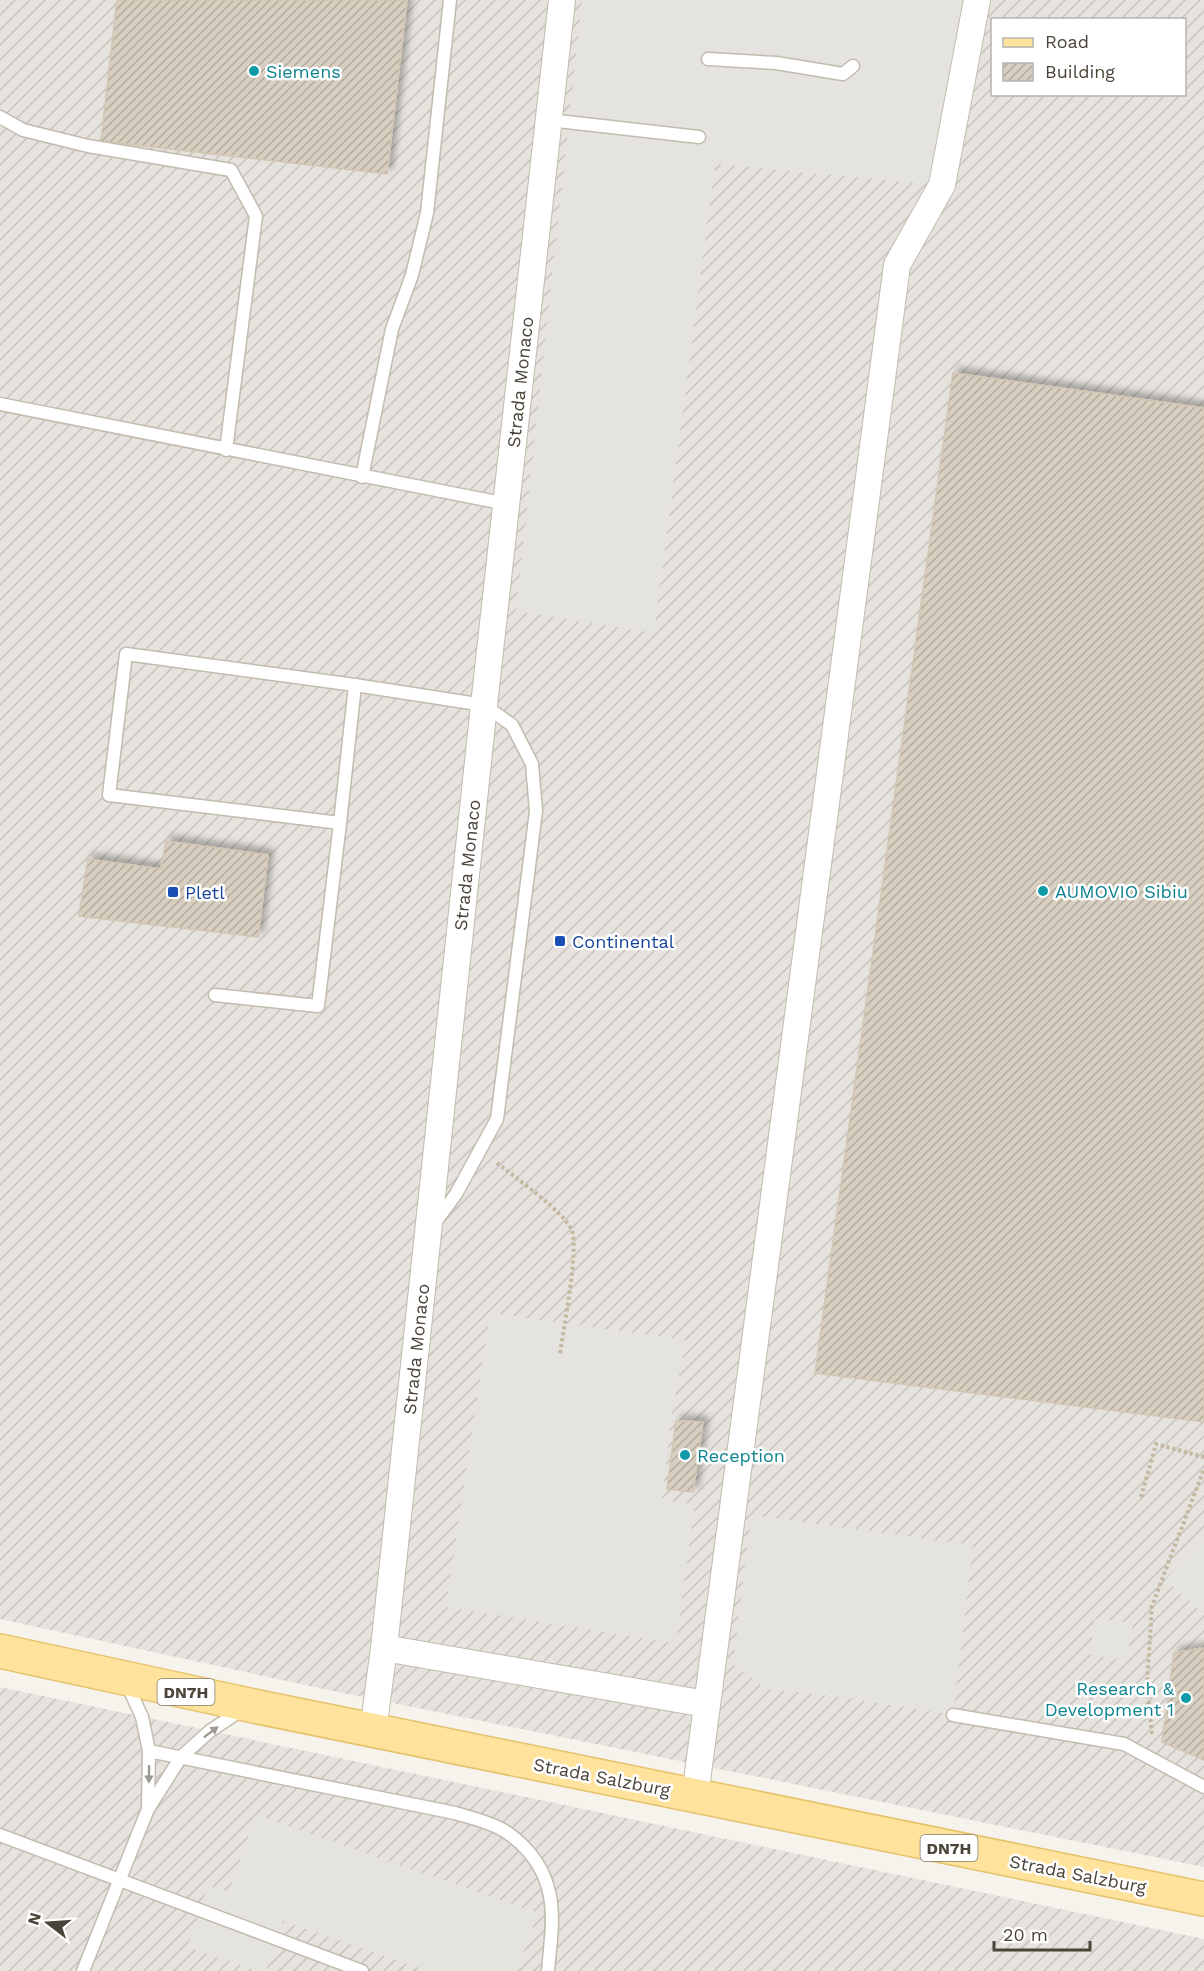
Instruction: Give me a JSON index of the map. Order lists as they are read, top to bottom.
{
  "streets": {
    "main road": ["DN7H", "Strada Salzburg"],
    "street": ["Strada Monaco"]
  },
  "crossings": [
    ["Strada Monaco", "Strada Salzburg"]
  ],
  "places": {
    "other": [
      "Siemens",
      "AUMOVIO Sibiu",
      "Reception",
      "Research & Development 1"
    ],
    "transit": ["Pletl", "Continental"]
  },
  "legend": ["Road", "Building"],
  "scale_bar": "20 m",
  "north": "left"
}
